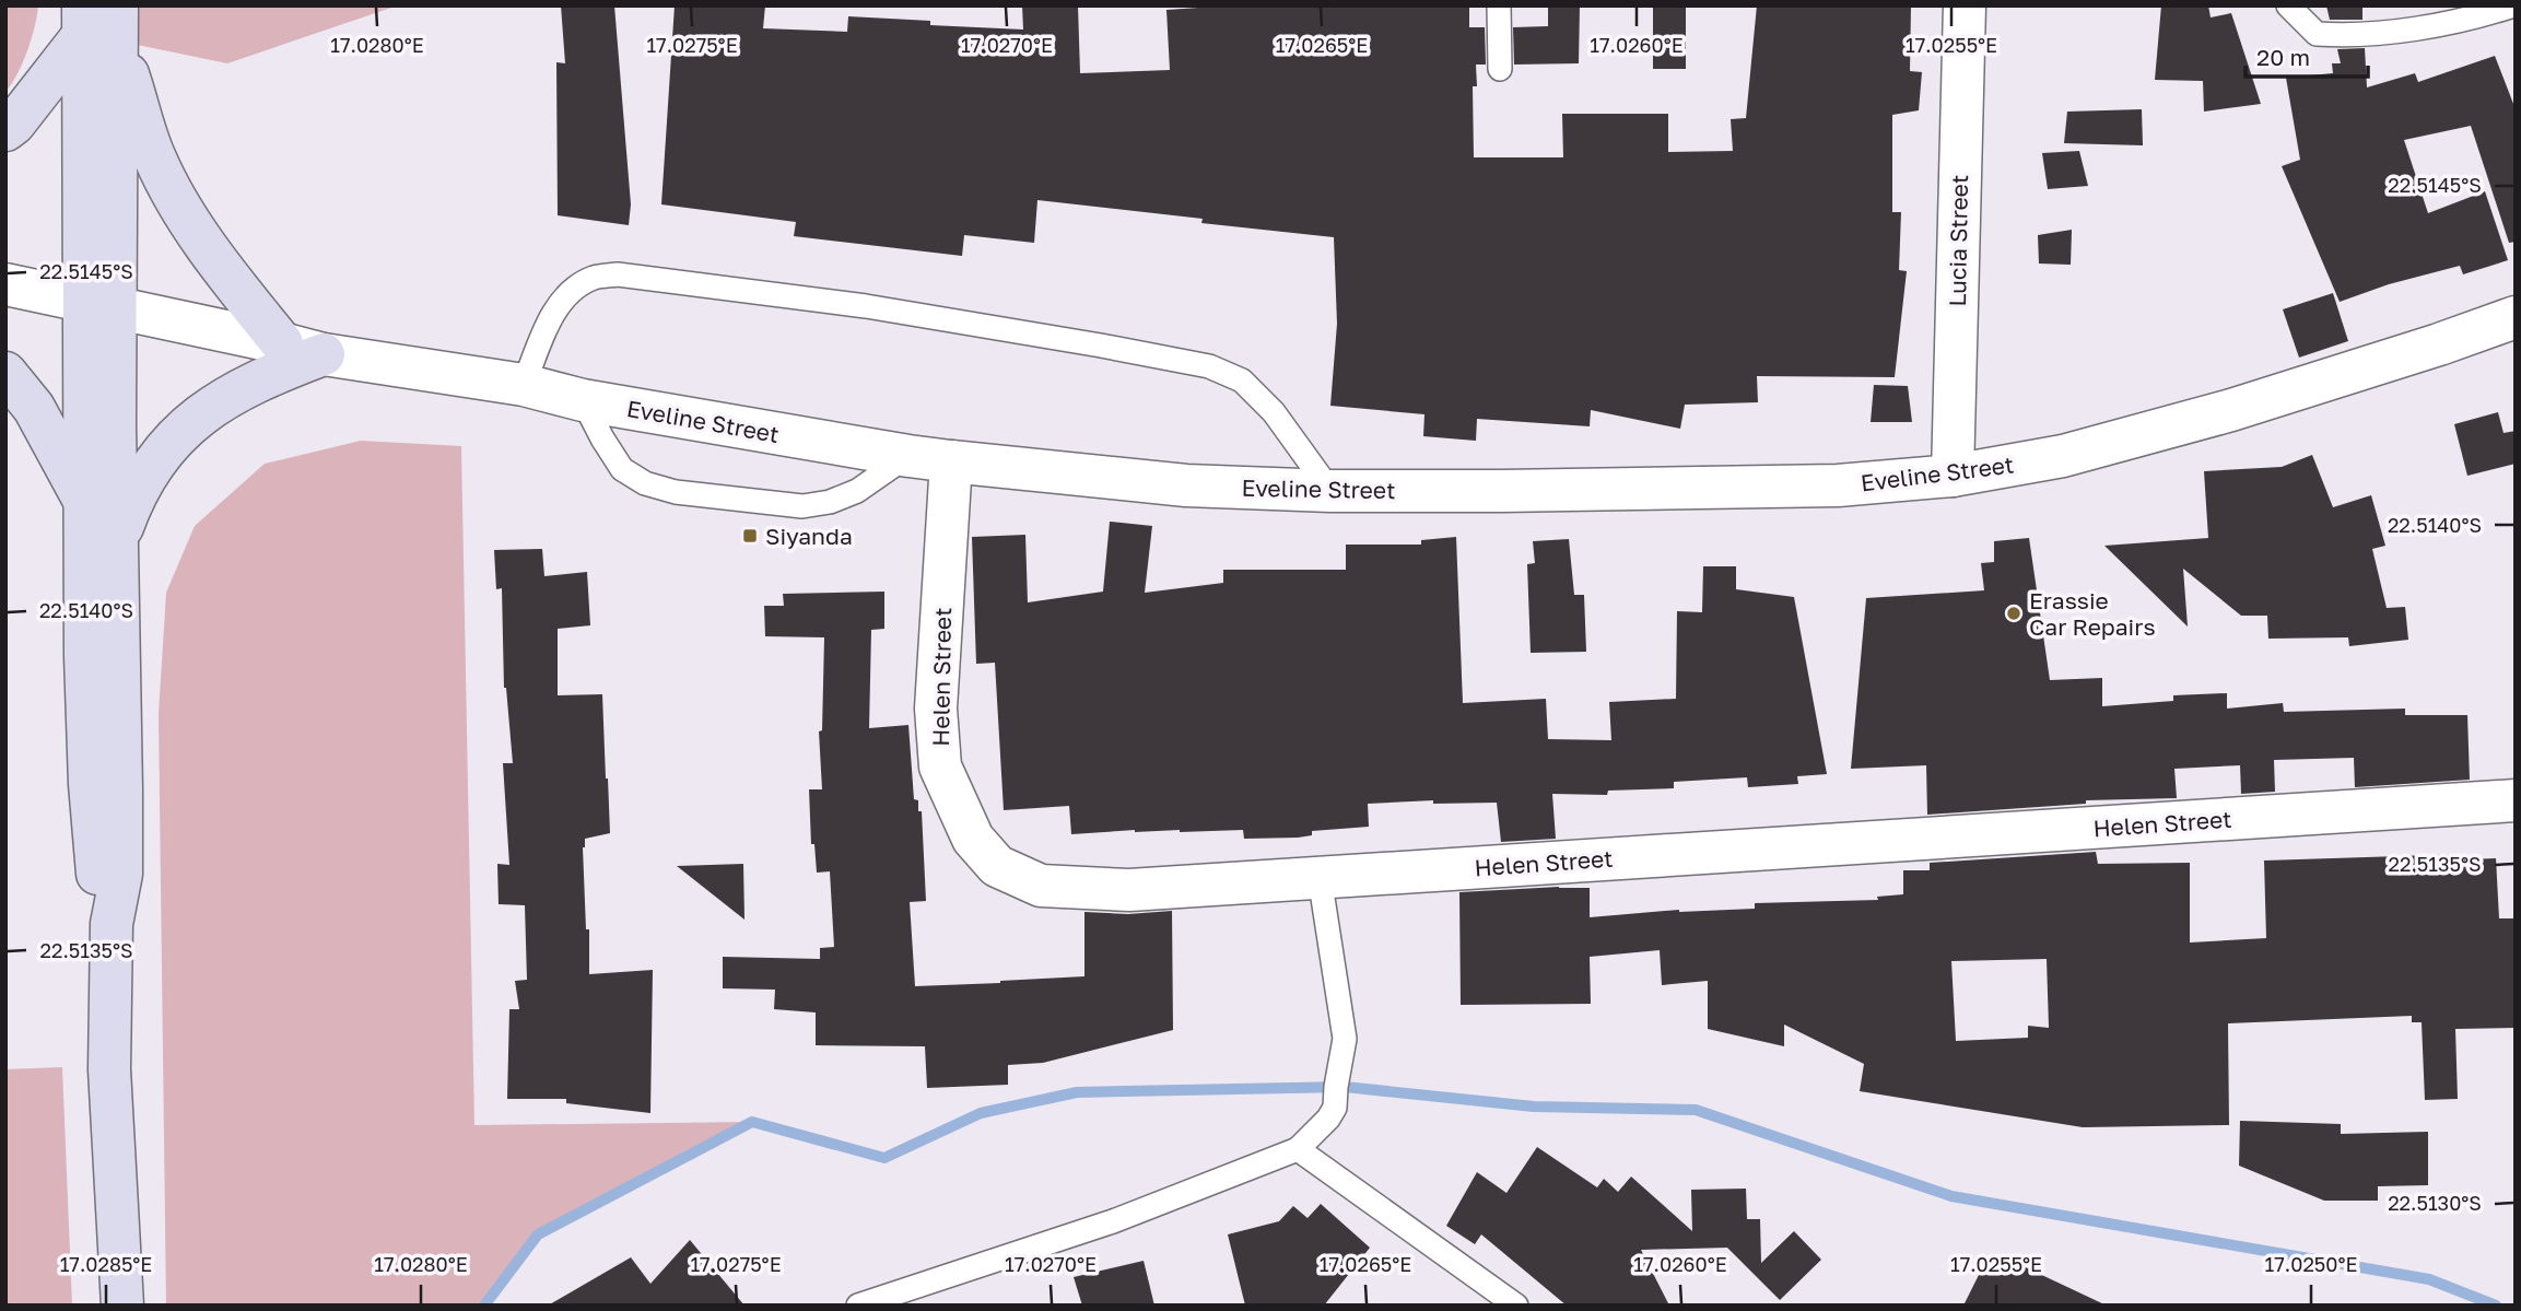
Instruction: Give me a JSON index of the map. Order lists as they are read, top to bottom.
{
  "streets": {
    "street": ["Lucia Street", "Eveline Street", "Helen Street"]
  },
  "crossings": [
    ["Lucia Street", "Eveline Street"],
    ["Eveline Street", "Helen Street"]
  ],
  "places": {
    "transit": ["Siyanda"],
    "other": ["Erassie Car Repairs"]
  },
  "scale_bar": "20 m",
  "coordinates": [
    "17.0280°E",
    "17.0275°E",
    "17.0270°E",
    "17.0265°E",
    "17.0260°E",
    "17.0255°E",
    "22.5145°S",
    "22.5140°S",
    "22.5135°S",
    "22.5130°S",
    "17.0285°E",
    "17.0250°E"
  ]
}
